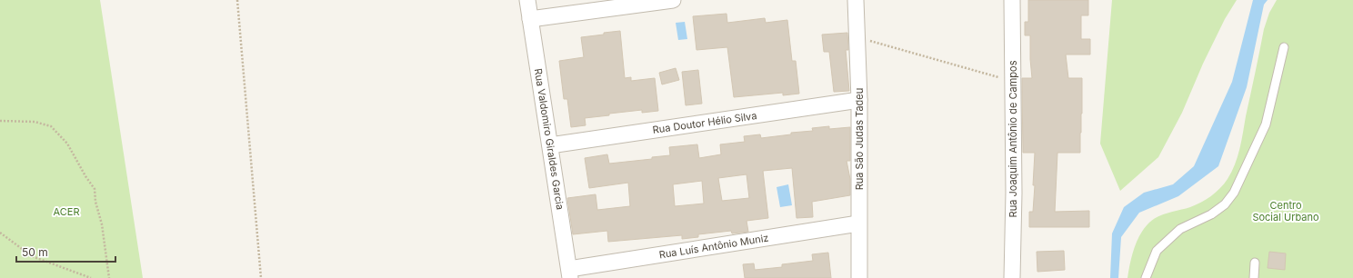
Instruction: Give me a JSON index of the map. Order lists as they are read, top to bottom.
{
  "streets": {
    "street": [
      "Rua Doutor Hélio Silva",
      "Rua Valdomiro Giraldes Garcia",
      "Rua São Judas Tadeu",
      "Rua Joaquim Antônio de Campos",
      "Rua Luís Antônio Muniz"
    ]
  },
  "crossings": [
    ["Rua Doutor Hélio Silva", "Rua Valdomiro Giraldes Garcia"],
    ["Rua Doutor Hélio Silva", "Rua São Judas Tadeu"],
    ["Rua Valdomiro Giraldes Garcia", "Rua Luís Antônio Muniz"],
    ["Rua São Judas Tadeu", "Rua Luís Antônio Muniz"]
  ],
  "parks": ["Centro Social Urbano", "ACER"],
  "scale_bar": "50 m"
}
